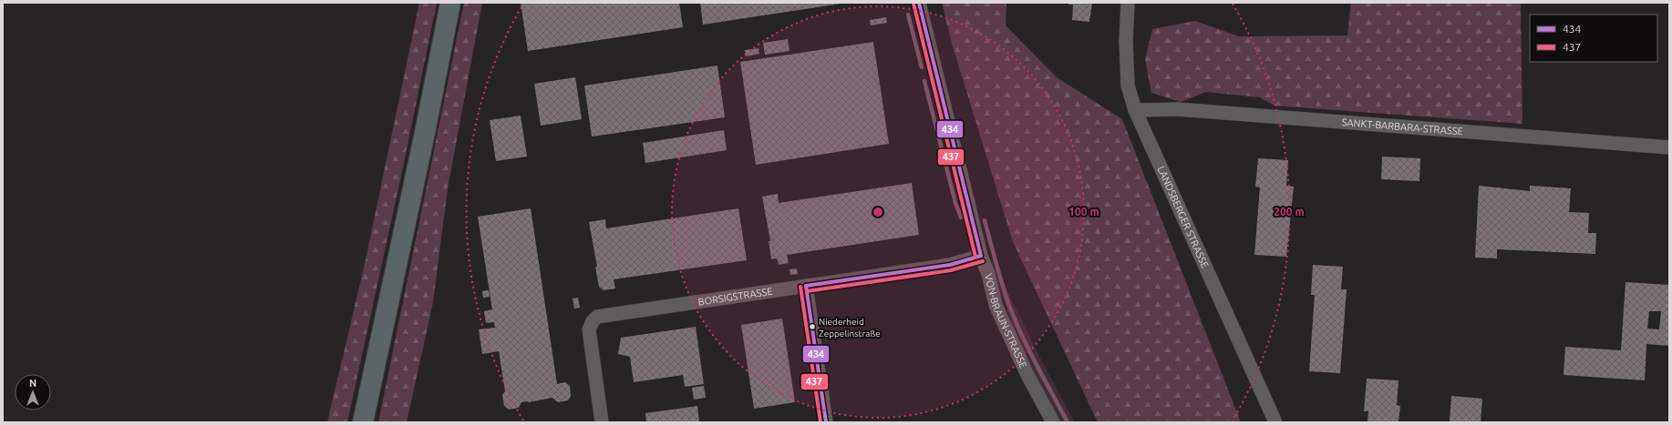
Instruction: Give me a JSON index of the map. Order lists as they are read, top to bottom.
{
  "streets": {
    "street": [
      "SANKT-BARBARA-STRASSE",
      "LANDSBERGER STRASSE",
      "BORSIGSTRASSE",
      "VON-BRAUN-STRASSE"
    ]
  },
  "crossings": [
    ["SANKT-BARBARA-STRASSE", "LANDSBERGER STRASSE"],
    ["BORSIGSTRASSE", "VON-BRAUN-STRASSE"]
  ],
  "places": ["Niederheid Zeppelinstraße"],
  "lines": ["transit line 434", "transit line 437"],
  "legend": ["434", "437"],
  "north": "top",
  "rings": ["100 m", "200 m"]
}
